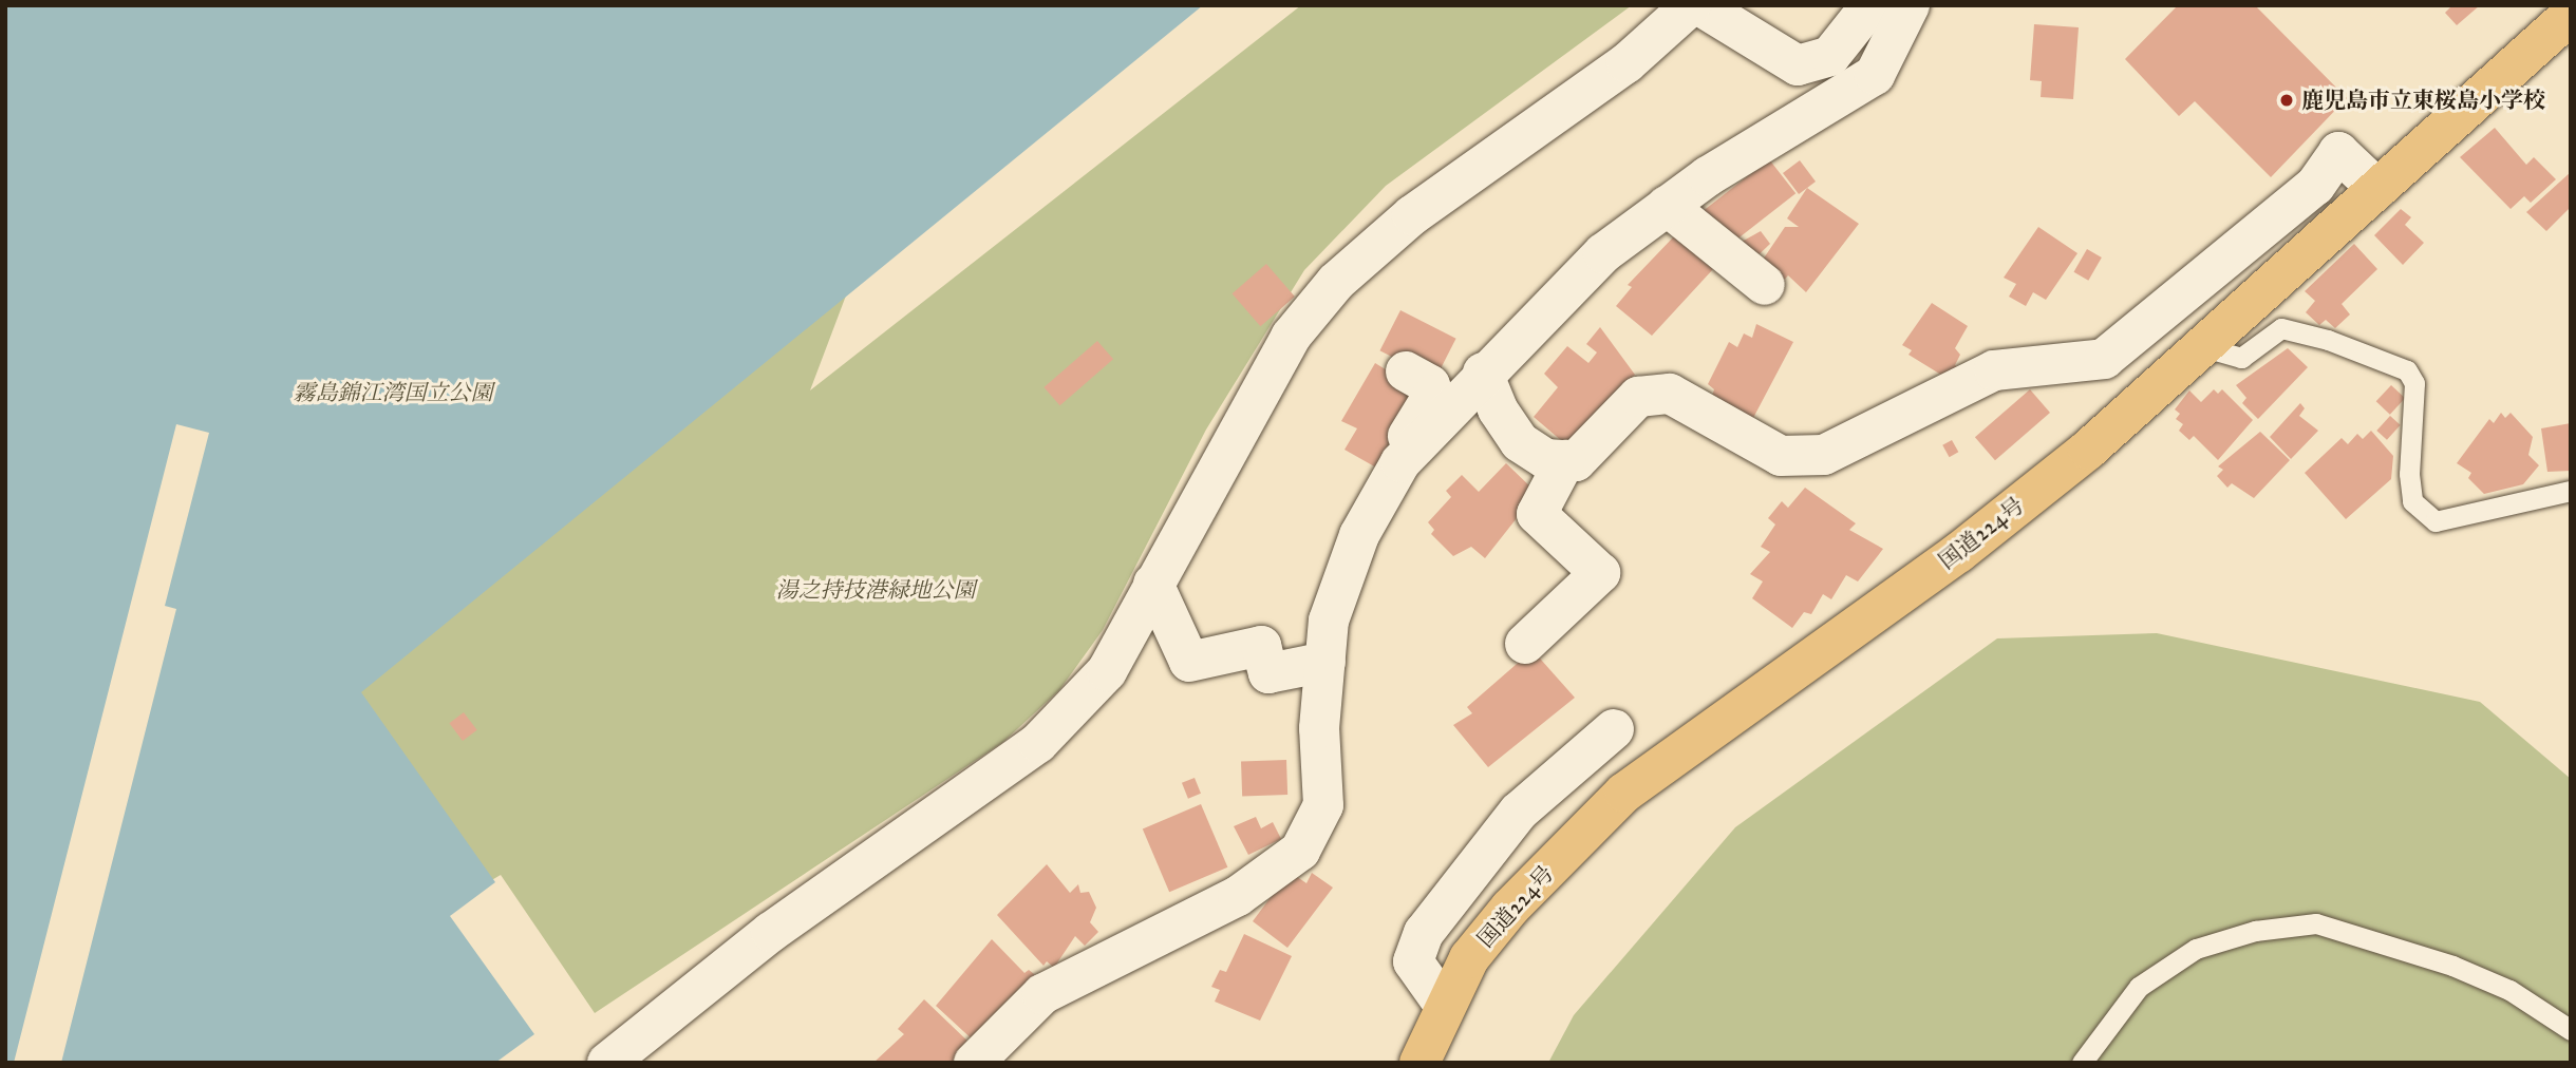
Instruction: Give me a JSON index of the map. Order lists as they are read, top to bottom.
{
  "streets": {
    "highway": ["国道224号"]
  },
  "parks": ["霧島錦江湾国立公園", "湯之持技港緑地公園"],
  "places": ["鹿児島市立東桜島小学校"]
}
